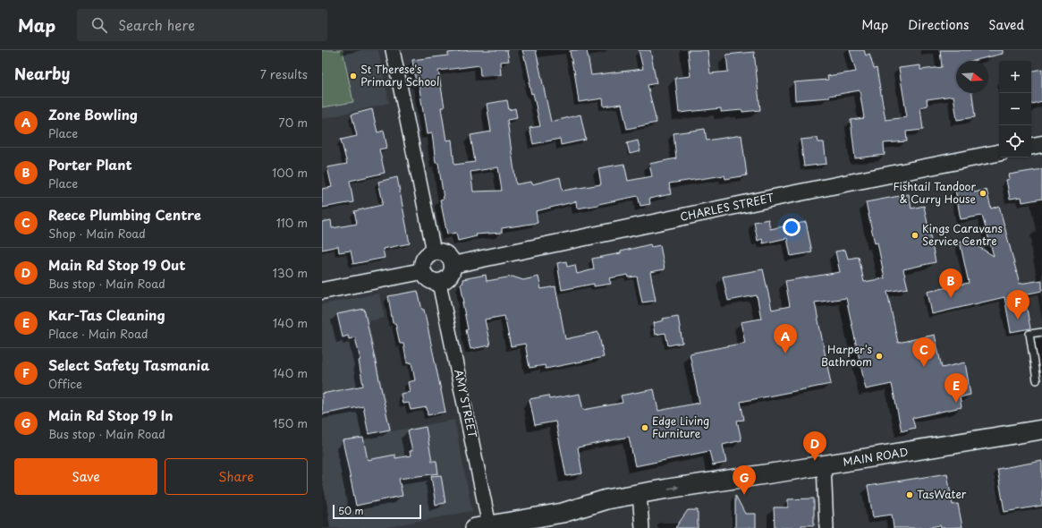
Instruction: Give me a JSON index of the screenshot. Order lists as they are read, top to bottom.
{
  "streets": {
    "main road": ["MAIN ROAD"],
    "street": ["CHARLES STREET", "AMY STREET"]
  },
  "crossings": [
    ["CHARLES STREET", "AMY STREET"],
    ["AMY STREET", "MAIN ROAD"]
  ],
  "places": [
    "St Therese's Primary School",
    "Fishtail Tandoor & Curry House",
    "Kings Caravans Service Centre",
    "Harper's Bathroom",
    "Edge Living Furniture",
    "TasWater"
  ],
  "scale_bar": "50 m",
  "north": "right",
  "page": {
    "header": "Map",
    "search": "Search here",
    "nav": ["Map", "Directions", "Saved"],
    "heading": ["Nearby", "7 results"],
    "map_buttons": ["+", "−"],
    "list": [
      {
        "mark": "A",
        "name": "Zone Bowling",
        "note": "Place",
        "value": "70 m"
      },
      {
        "mark": "B",
        "name": "Porter Plant",
        "note": "Place",
        "value": "100 m"
      },
      {
        "mark": "C",
        "name": "Reece Plumbing Centre",
        "note": "Shop · Main Road",
        "value": "110 m"
      },
      {
        "mark": "D",
        "name": "Main Rd Stop 19 Out",
        "note": "Bus stop · Main Road",
        "value": "130 m"
      },
      {
        "mark": "E",
        "name": "Kar-Tas Cleaning",
        "note": "Place · Main Road",
        "value": "140 m"
      },
      {
        "mark": "F",
        "name": "Select Safety Tasmania",
        "note": "Office",
        "value": "140 m"
      },
      {
        "mark": "G",
        "name": "Main Rd Stop 19 In",
        "note": "Bus stop · Main Road",
        "value": "150 m"
      }
    ],
    "pins": [
      "B",
      "F",
      "A",
      "C",
      "E",
      "D",
      "G"
    ],
    "buttons": ["Save", "Share"],
    "scale": "50 m"
  }
}
